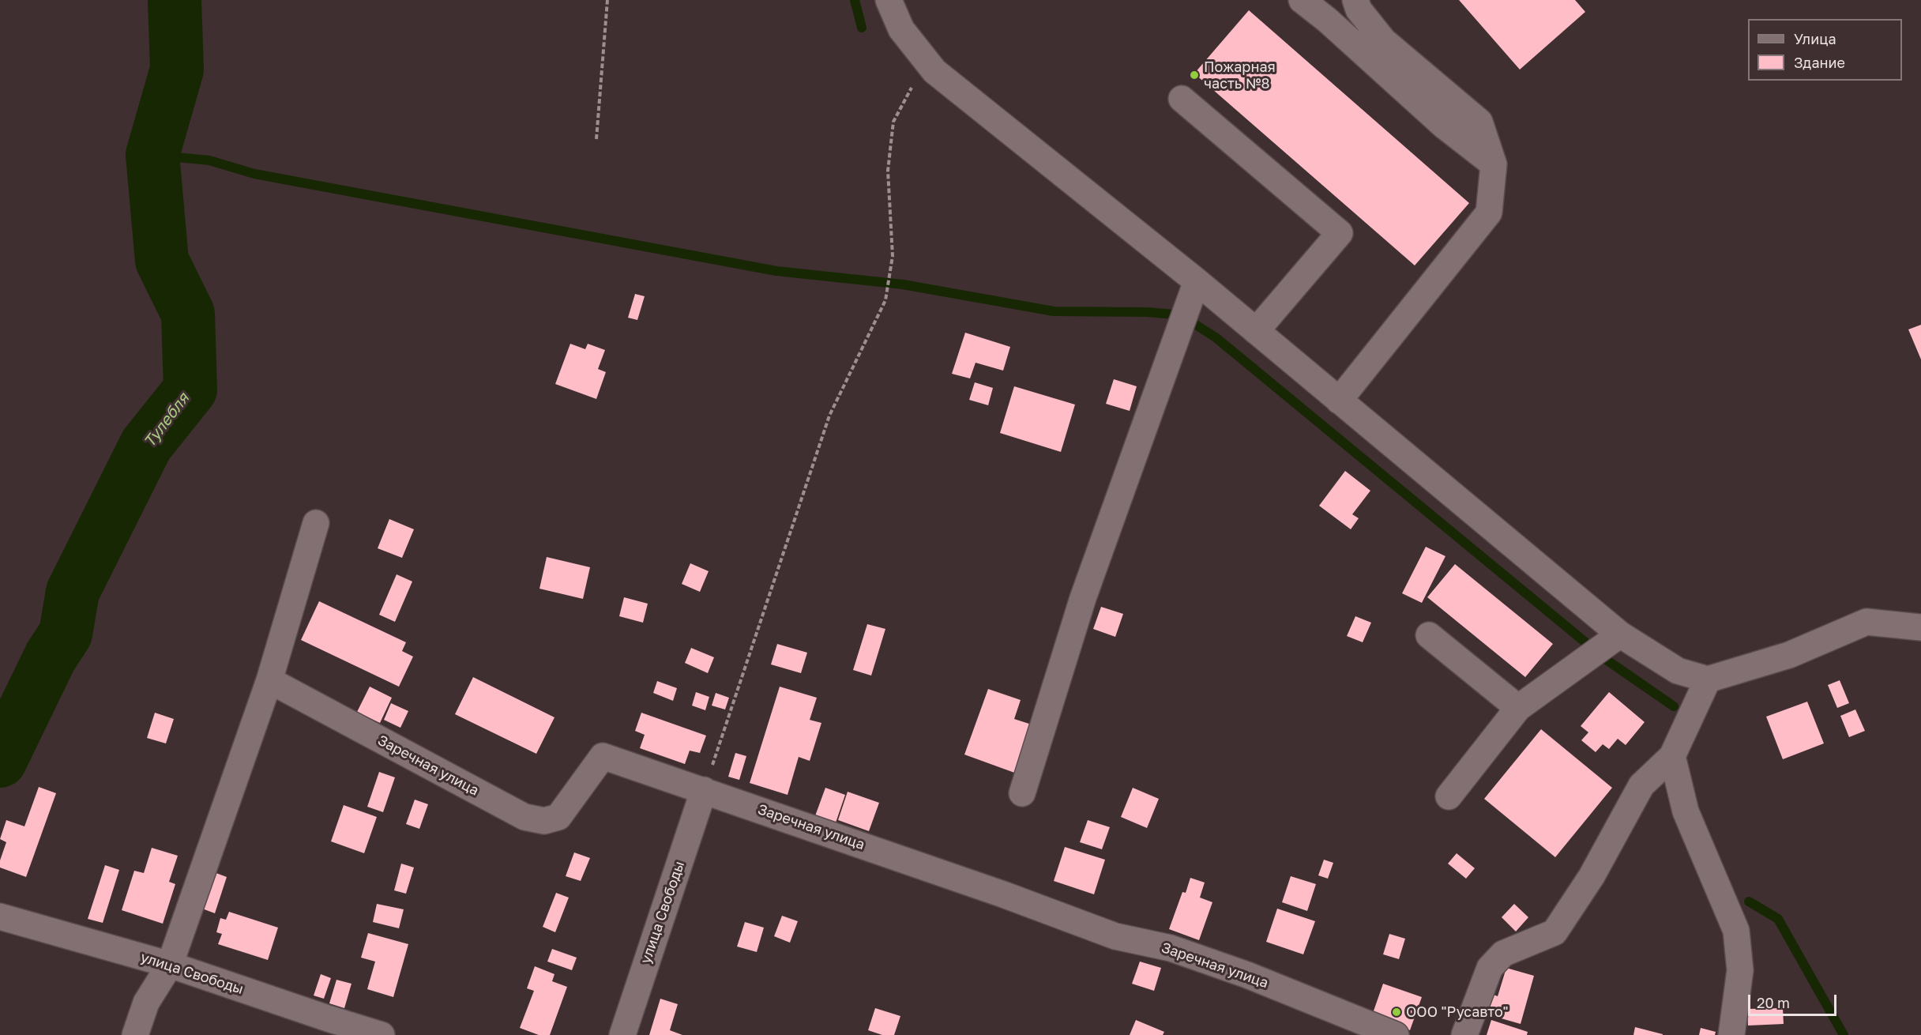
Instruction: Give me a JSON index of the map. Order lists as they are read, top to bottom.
{
  "streets": {
    "street": ["Заречная улица", "улица Свободы"]
  },
  "crossings": [
    ["Заречная улица", "улица Свободы"]
  ],
  "water": ["Тулебля"],
  "places": ["Пожарная часть №8", "ООО \"Русавто\""],
  "legend": ["Улица", "Здание"],
  "scale_bar": "20 m"
}
